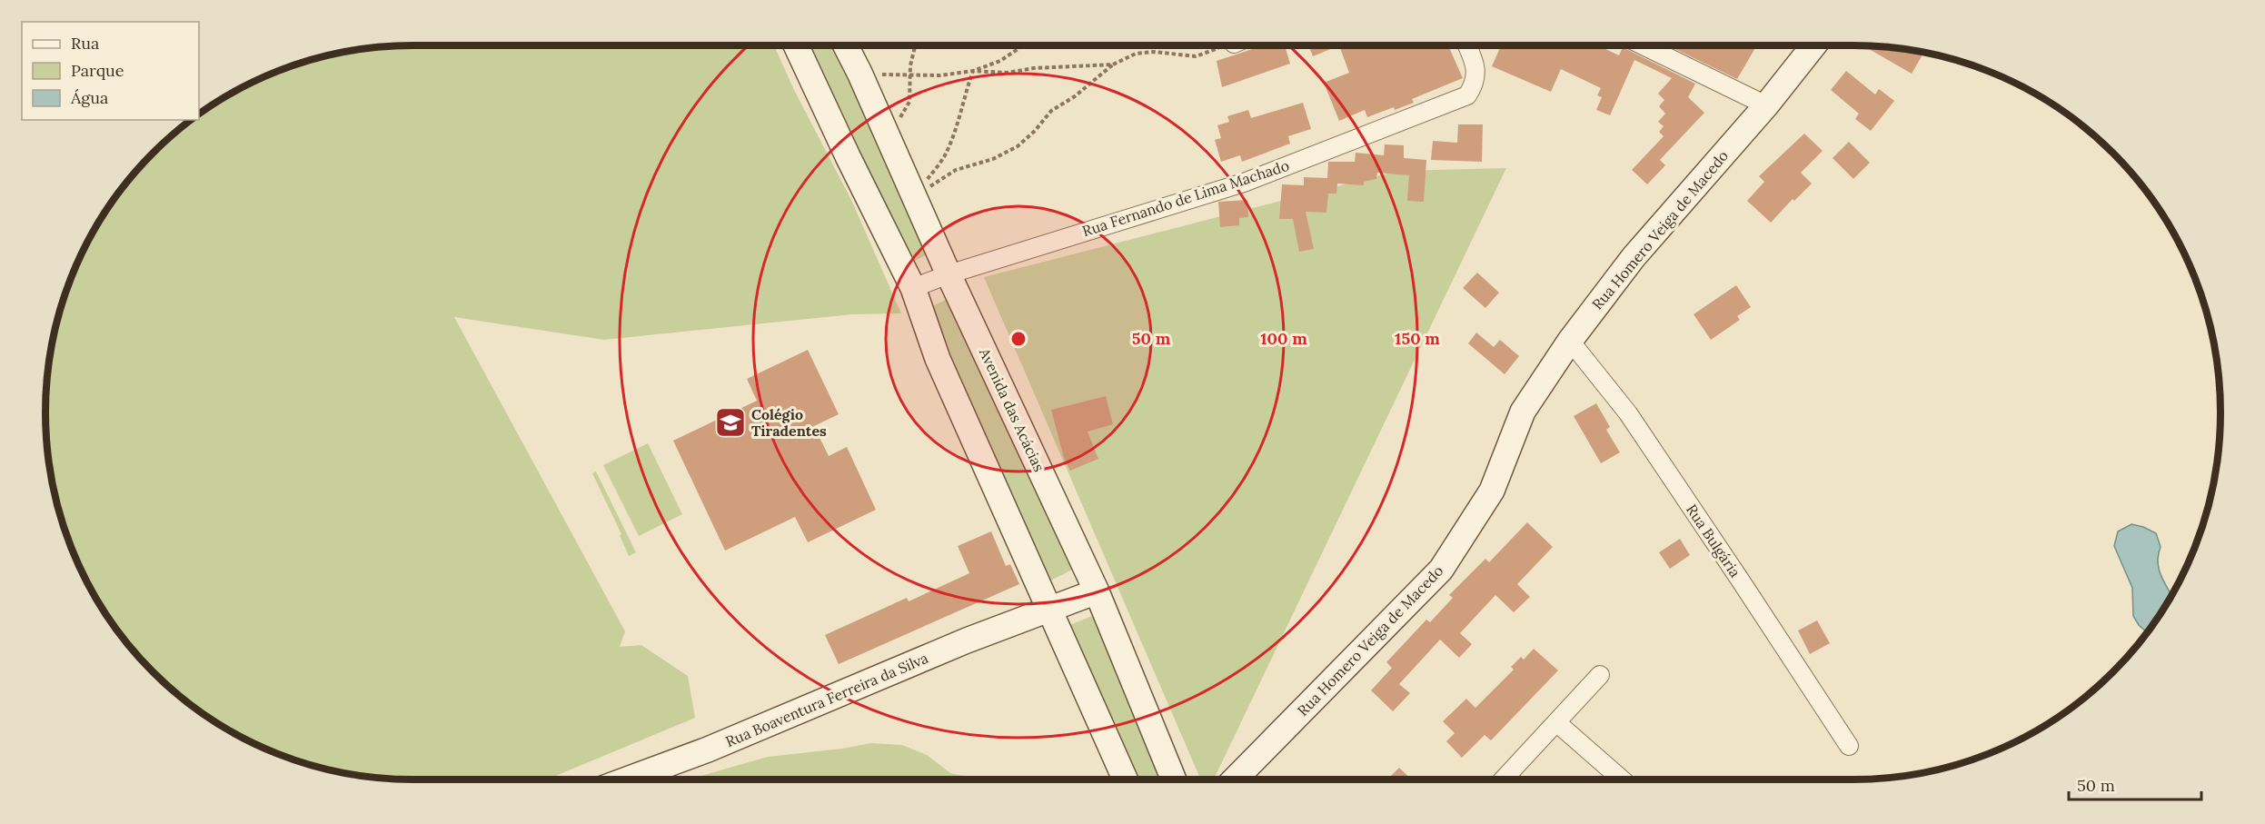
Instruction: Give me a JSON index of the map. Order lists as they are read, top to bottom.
{
  "streets": {
    "street": [
      "Rua Fernando de Lima Machado",
      "Rua Homero Veiga de Macedo",
      "Avenida das Acácias",
      "Rua Bulgária",
      "Rua Boaventura Ferreira da Silva"
    ]
  },
  "crossings": [
    ["Rua Fernando de Lima Machado", "Avenida das Acácias"],
    ["Rua Homero Veiga de Macedo", "Rua Bulgária"]
  ],
  "places": {
    "school or university": ["Colégio Tiradentes"]
  },
  "legend": ["Rua", "Parque", "Água"],
  "scale_bar": "50 m",
  "rings": ["50 m", "100 m", "150 m"]
}
